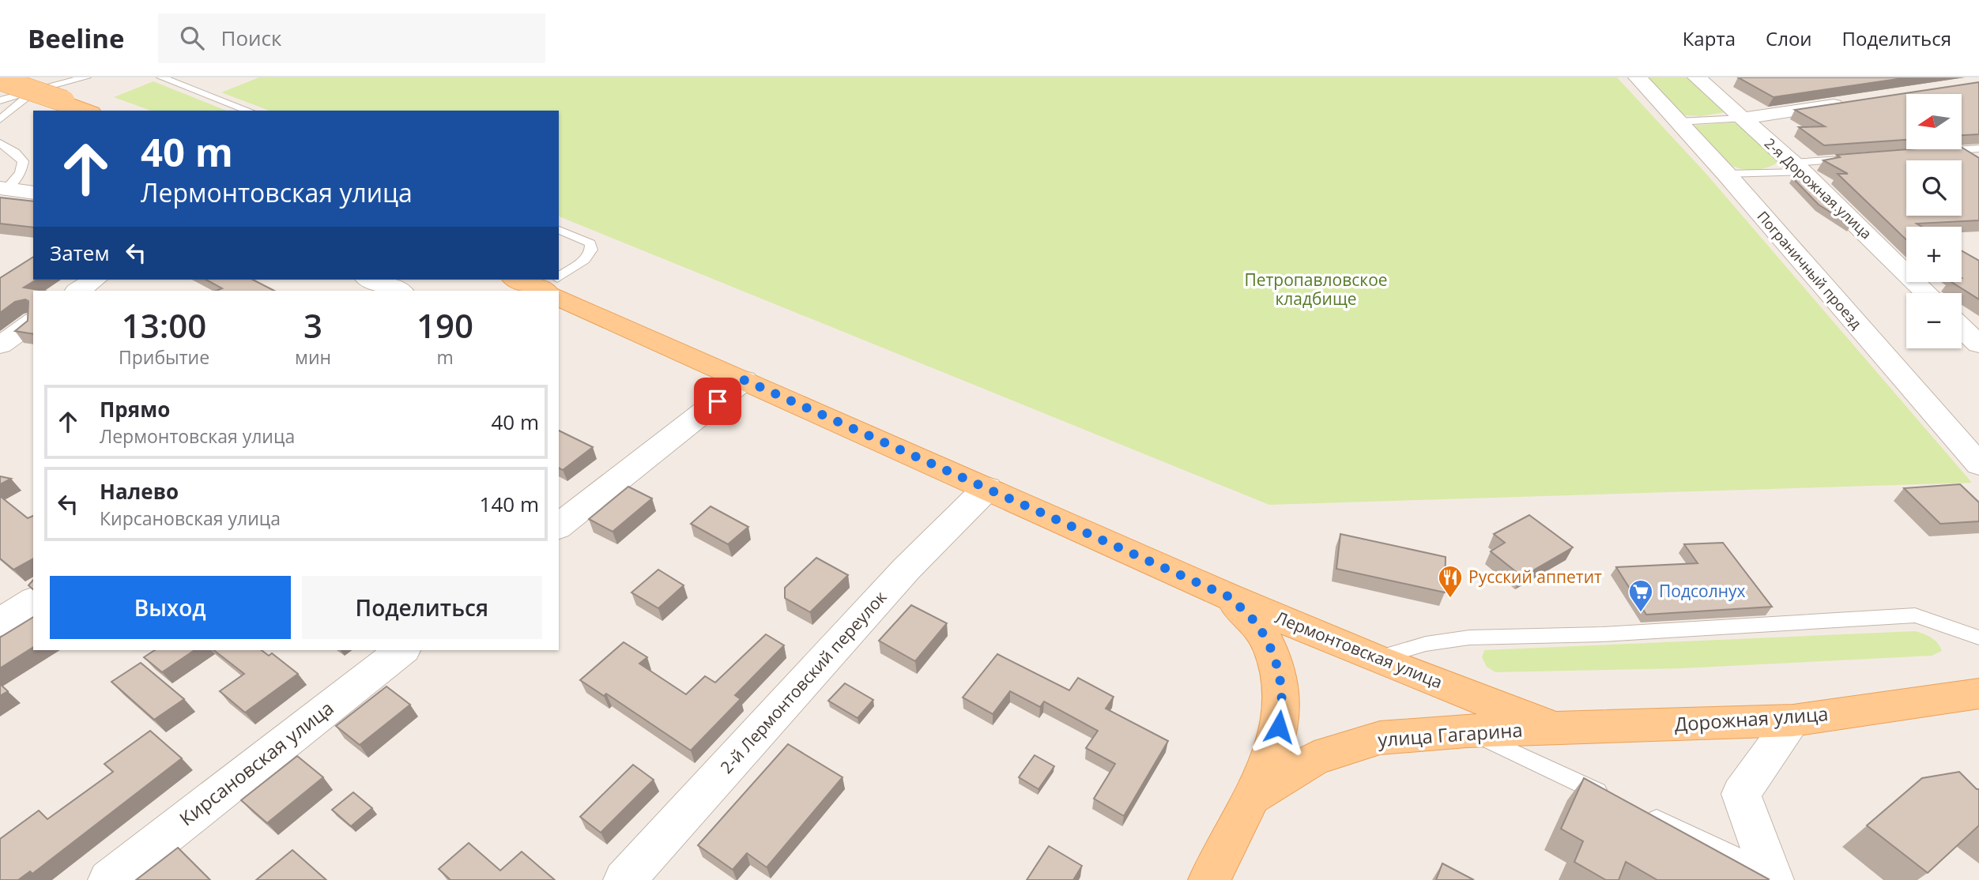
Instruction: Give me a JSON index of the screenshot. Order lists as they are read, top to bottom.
{
  "streets": {
    "main road": ["Лермонтовская улица", "Дорожная улица", "улица Гагарина"],
    "street": [
      "2-я Дорожная улица",
      "Пограничный проезд",
      "2-й Лермонтовский переулок",
      "Кирсановская улица"
    ]
  },
  "crossings": [
    ["Лермонтовская улица", "2-й Лермонтовский переулок"],
    ["Лермонтовская улица", "Дорожная улица"],
    ["Лермонтовская улица", "улица Гагарина"],
    ["Дорожная улица", "улица Гагарина"]
  ],
  "parks": ["Петропавловское кладбище"],
  "places": {
    "restaurant": ["Русский аппетит"],
    "supermarket": ["Подсолнух"]
  },
  "north": "left",
  "page": {
    "header": "Beeline",
    "search": "Поиск",
    "nav": ["Карта", "Слои", "Поделиться"],
    "map_buttons": ["+", "−"],
    "turn": ["40 m", "Лермонтовская улица"],
    "then": "Затем",
    "eta": [
      "13:00",
      "Прибытие",
      "3",
      "мин",
      "190",
      "m"
    ],
    "list": [
      {
        "name": "Прямо",
        "note": "Лермонтовская улица",
        "value": "40 m"
      },
      {
        "name": "Налево",
        "note": "Кирсановская улица",
        "value": "140 m"
      }
    ],
    "buttons": ["Выход", "Поделиться"]
  }
}
